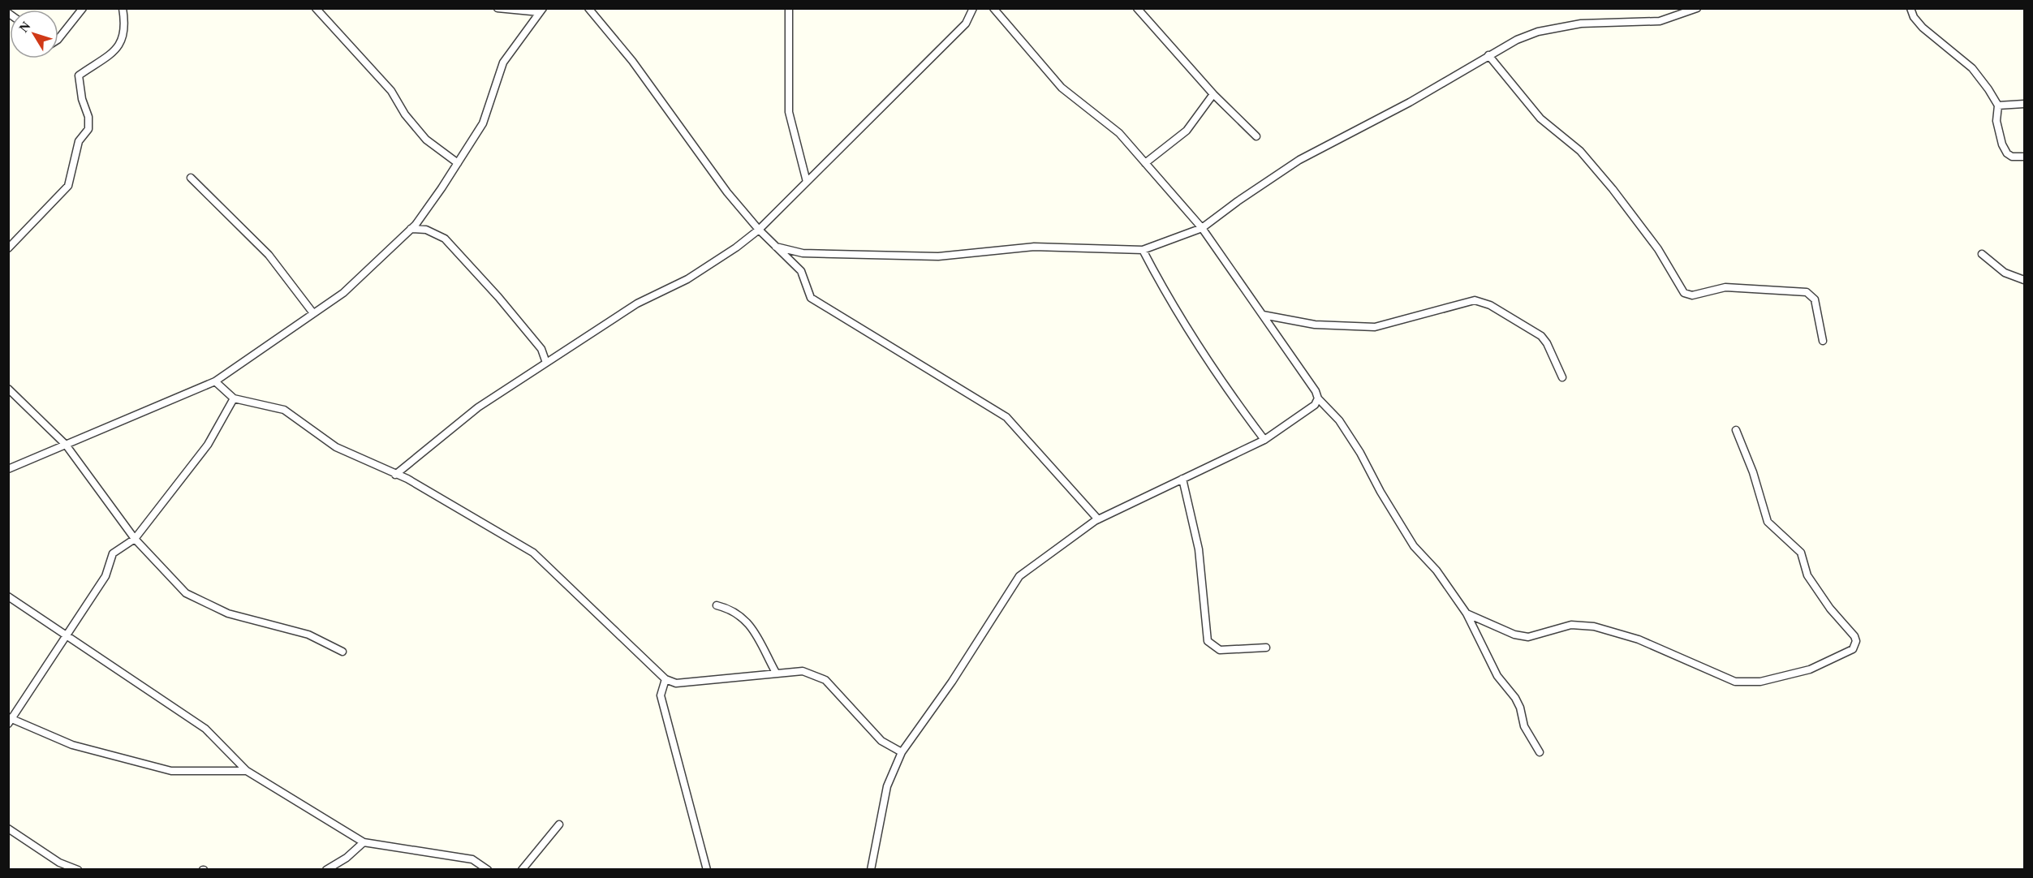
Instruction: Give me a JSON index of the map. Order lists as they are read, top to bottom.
{
  "north": "top left"
}
